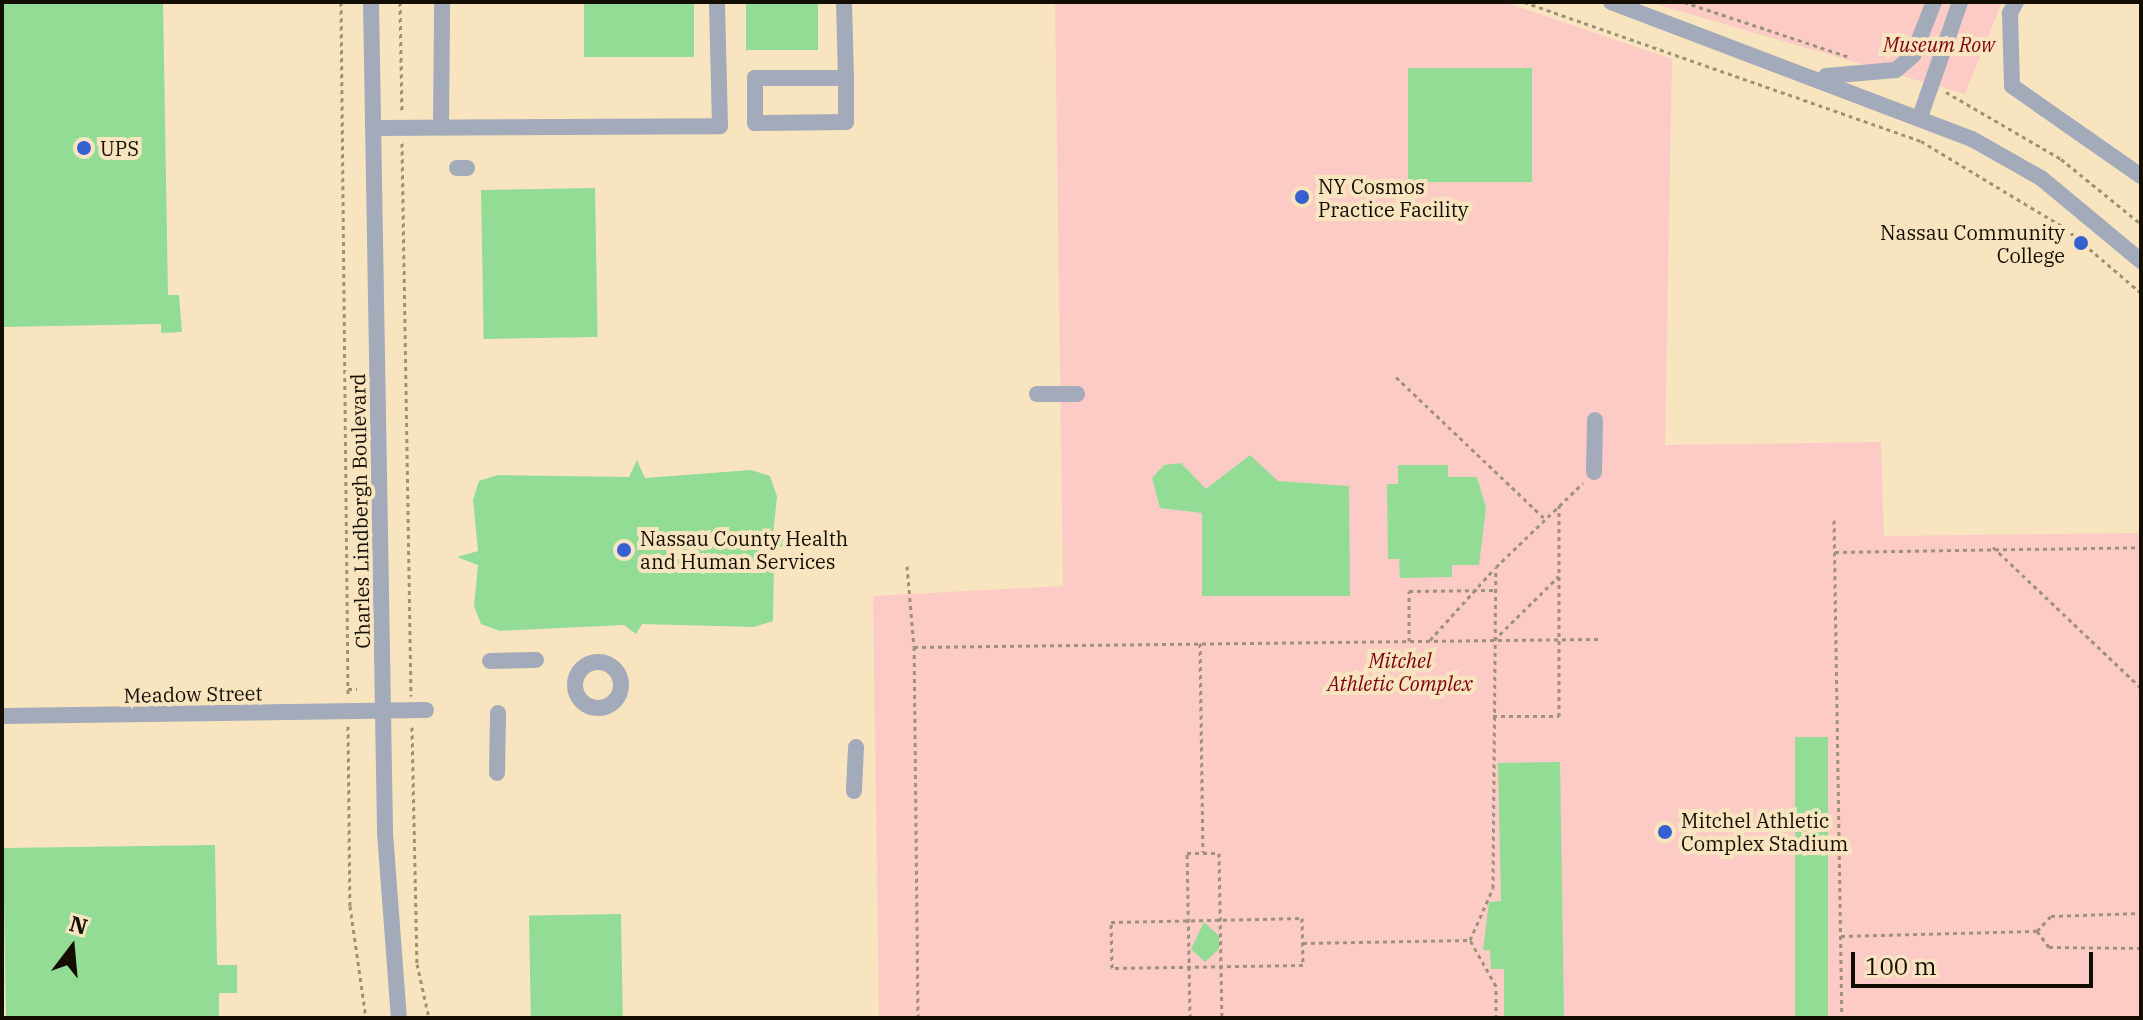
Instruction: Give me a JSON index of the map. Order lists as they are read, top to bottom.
{
  "streets": {
    "street": ["Charles Lindbergh Boulevard", "Meadow Street"]
  },
  "crossings": [
    ["Charles Lindbergh Boulevard", "Meadow Street"]
  ],
  "parks": ["Museum Row", "Mitchel Athletic Complex"],
  "places": [
    "UPS",
    "NY Cosmos Practice Facility",
    "Nassau Community College",
    "Nassau County Health and Human Services",
    "Mitchel Athletic Complex Stadium"
  ],
  "scale_bar": "100 m",
  "north": "top"
}
